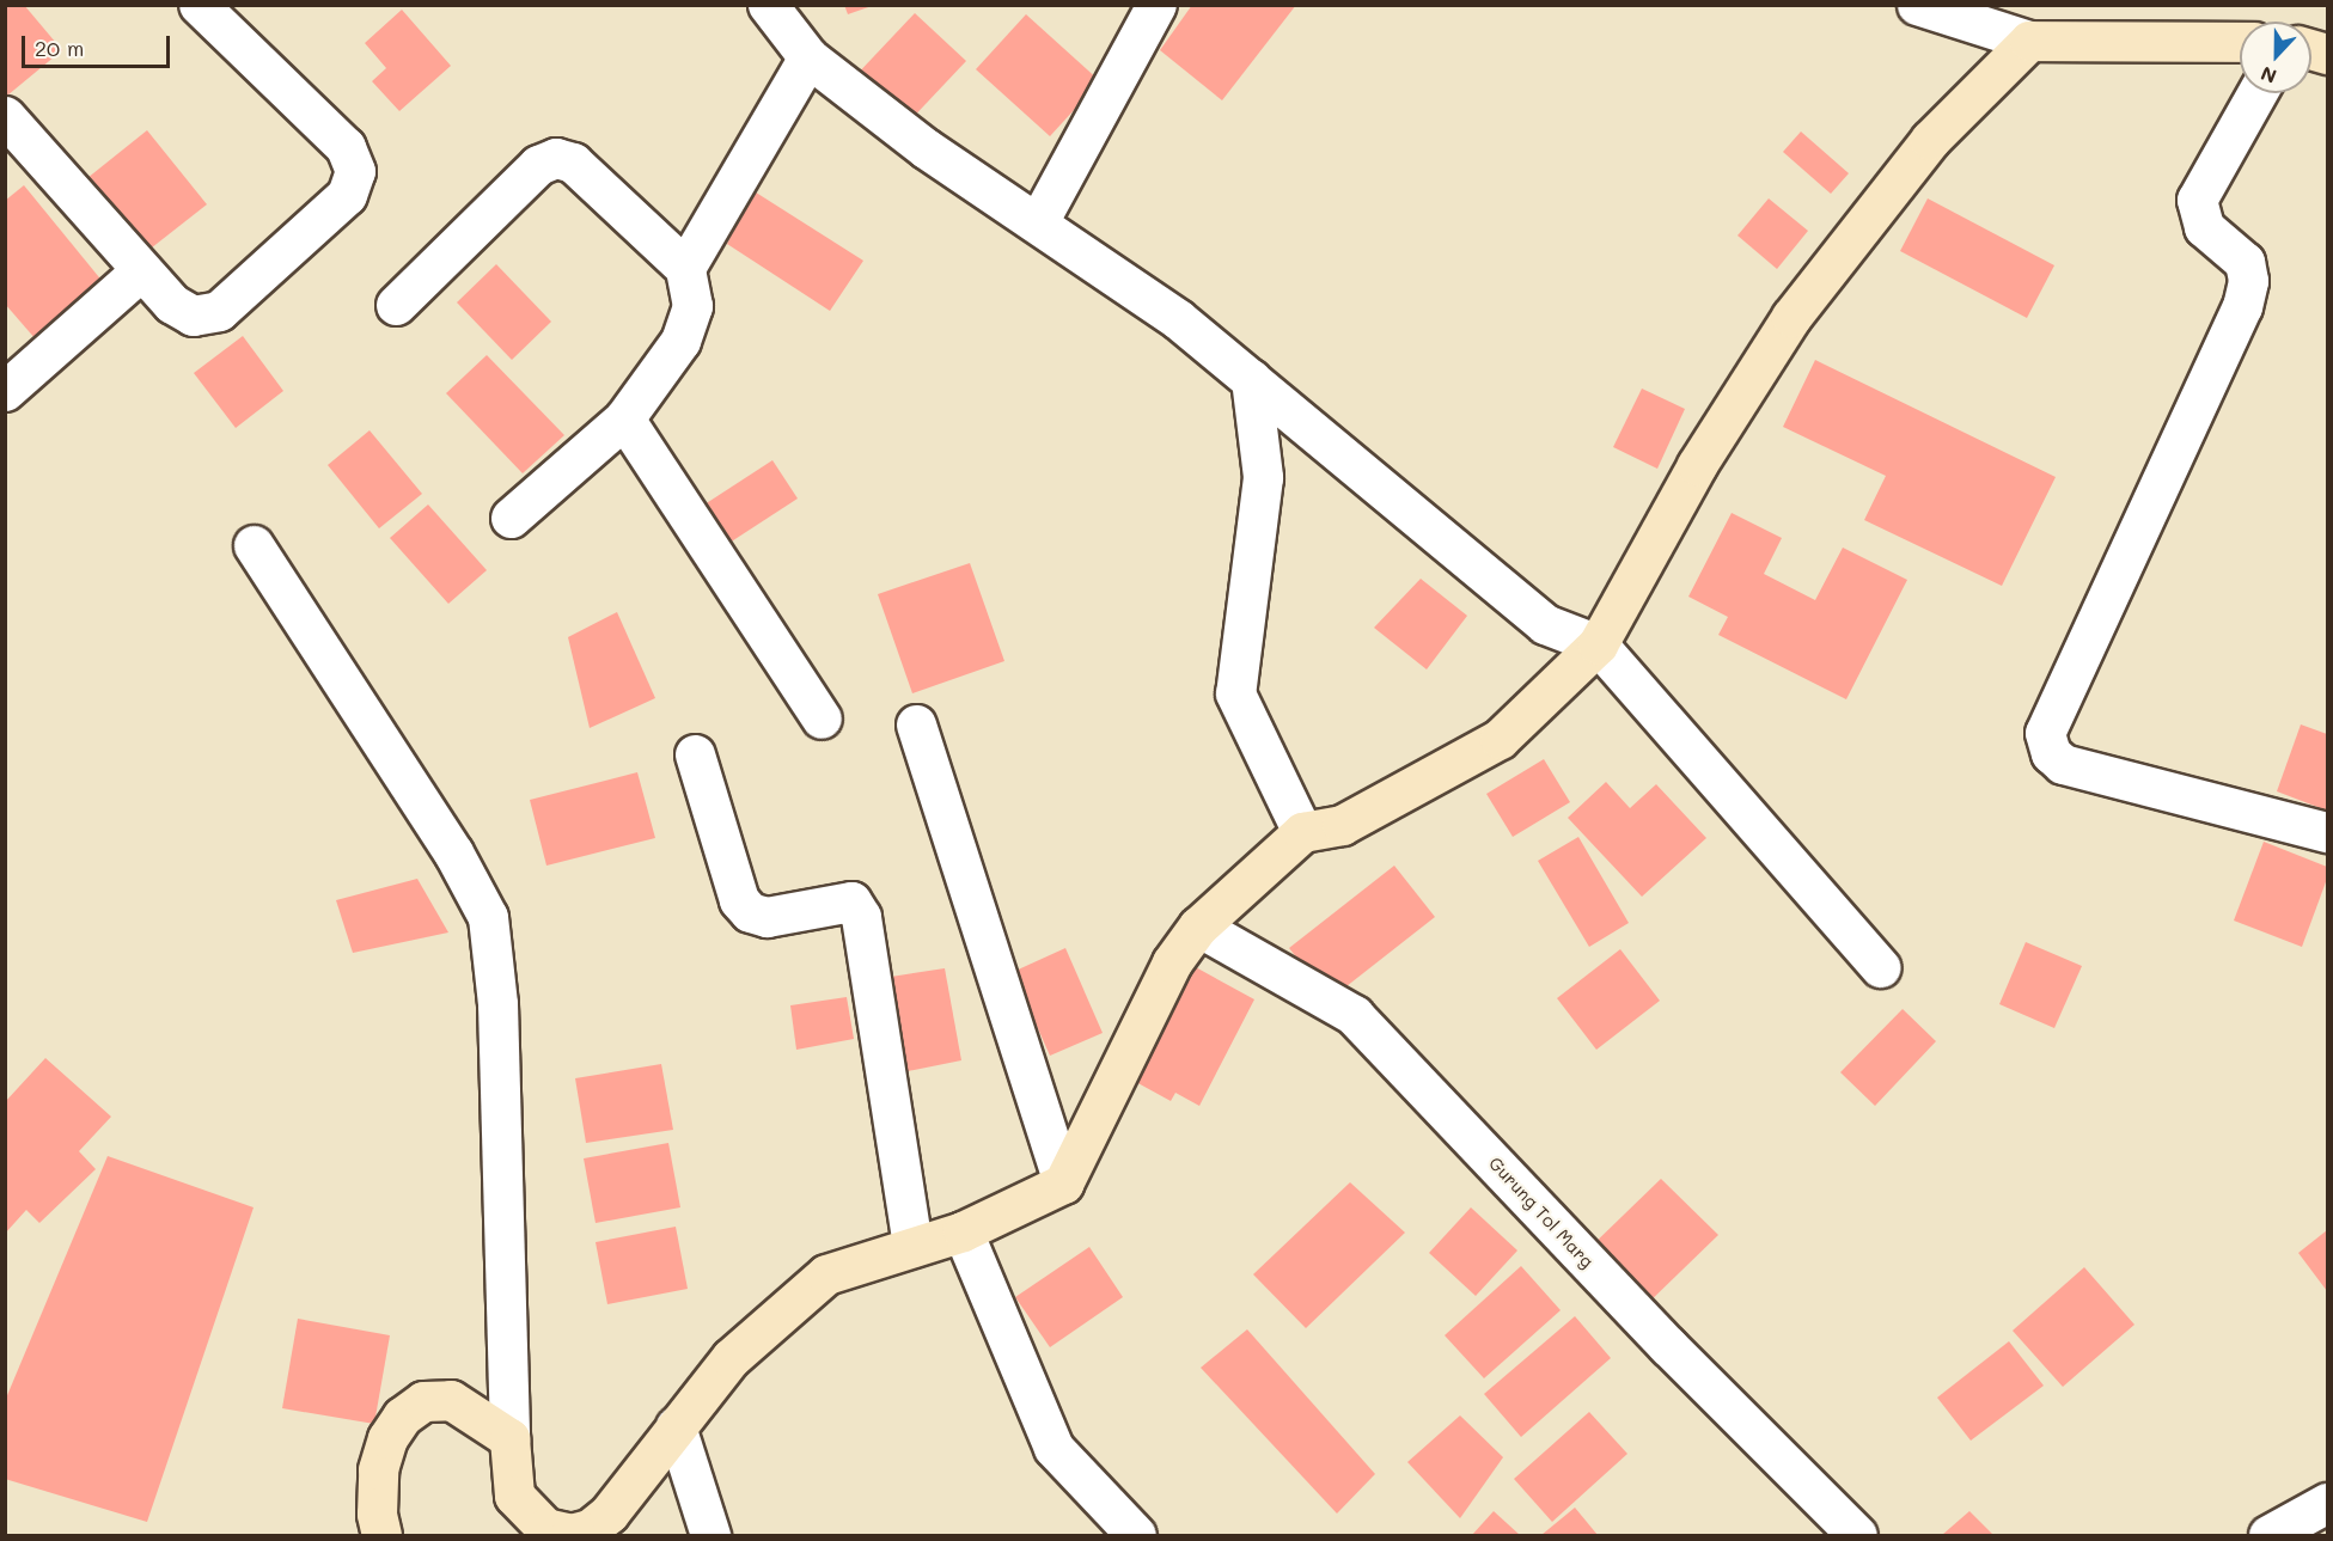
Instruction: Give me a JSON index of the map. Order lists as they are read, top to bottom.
{
  "streets": {
    "street": ["Gurung Tol Marg"]
  },
  "scale_bar": "20 m",
  "north": "bottom"
}
